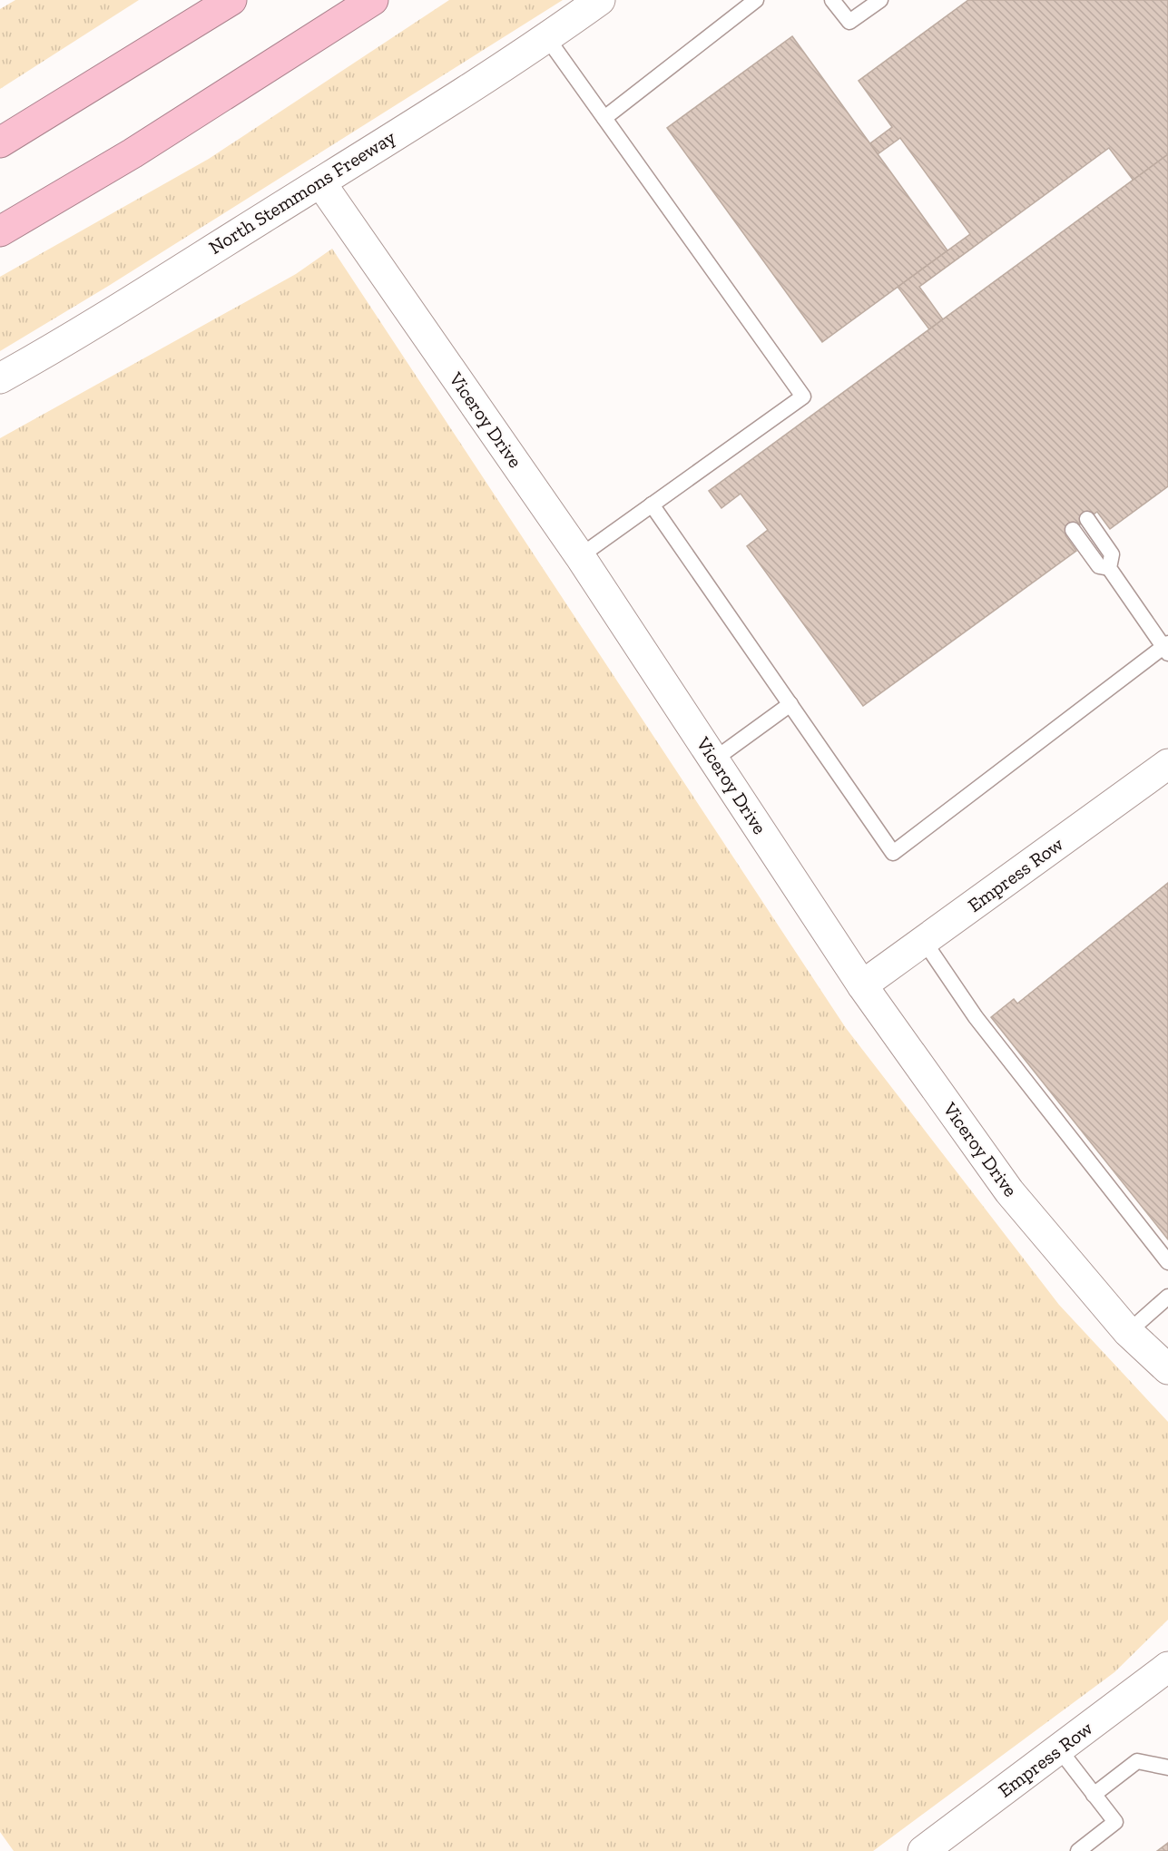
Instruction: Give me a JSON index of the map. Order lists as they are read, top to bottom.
{
  "streets": {
    "street": ["North Stemmons Freeway", "Viceroy Drive", "Empress Row"]
  },
  "crossings": [
    ["North Stemmons Freeway", "Viceroy Drive"],
    ["Viceroy Drive", "Empress Row"]
  ]
}
